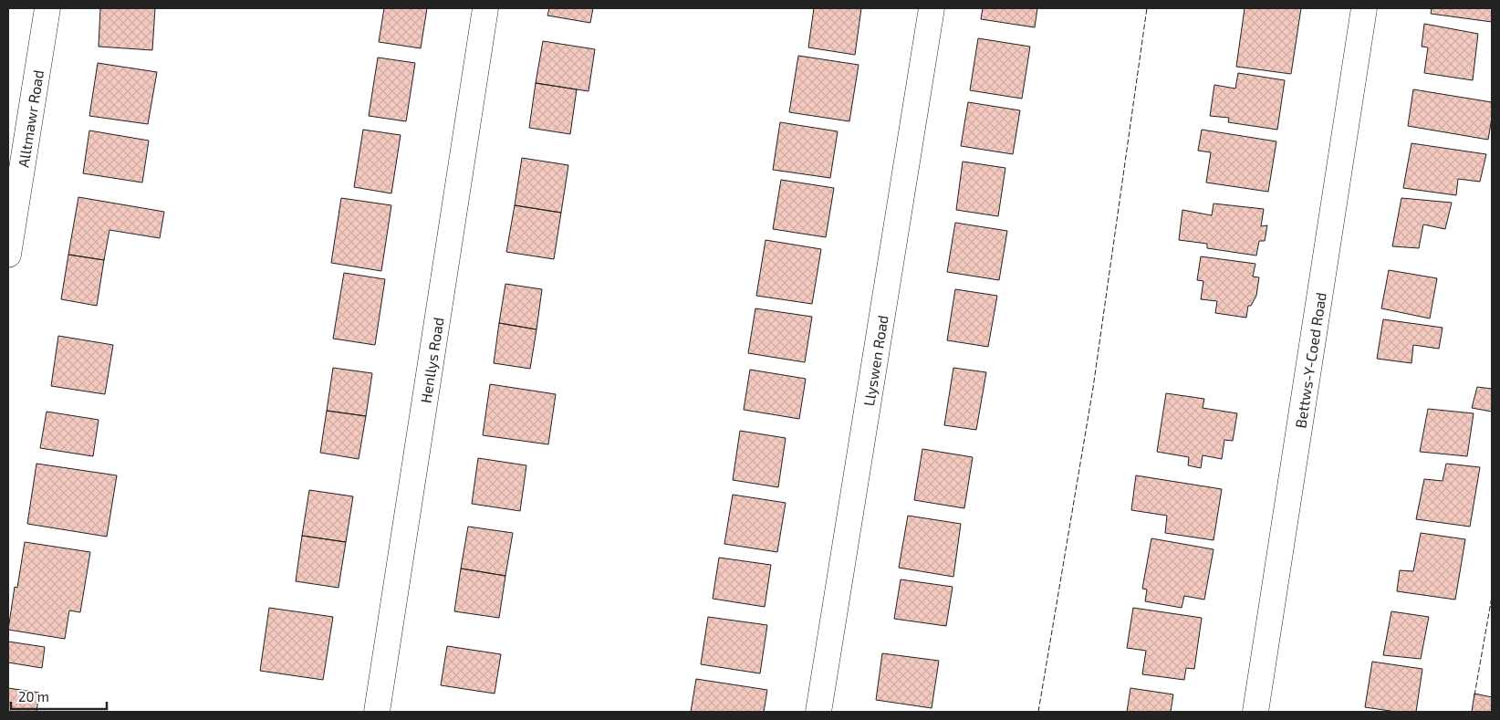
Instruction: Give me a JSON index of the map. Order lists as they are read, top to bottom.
{
  "streets": {
    "street": [
      "Alltmawr Road",
      "Henllys Road",
      "Llyswen Road",
      "Bettws-Y-Coed Road"
    ]
  },
  "scale_bar": "20 m"
}
